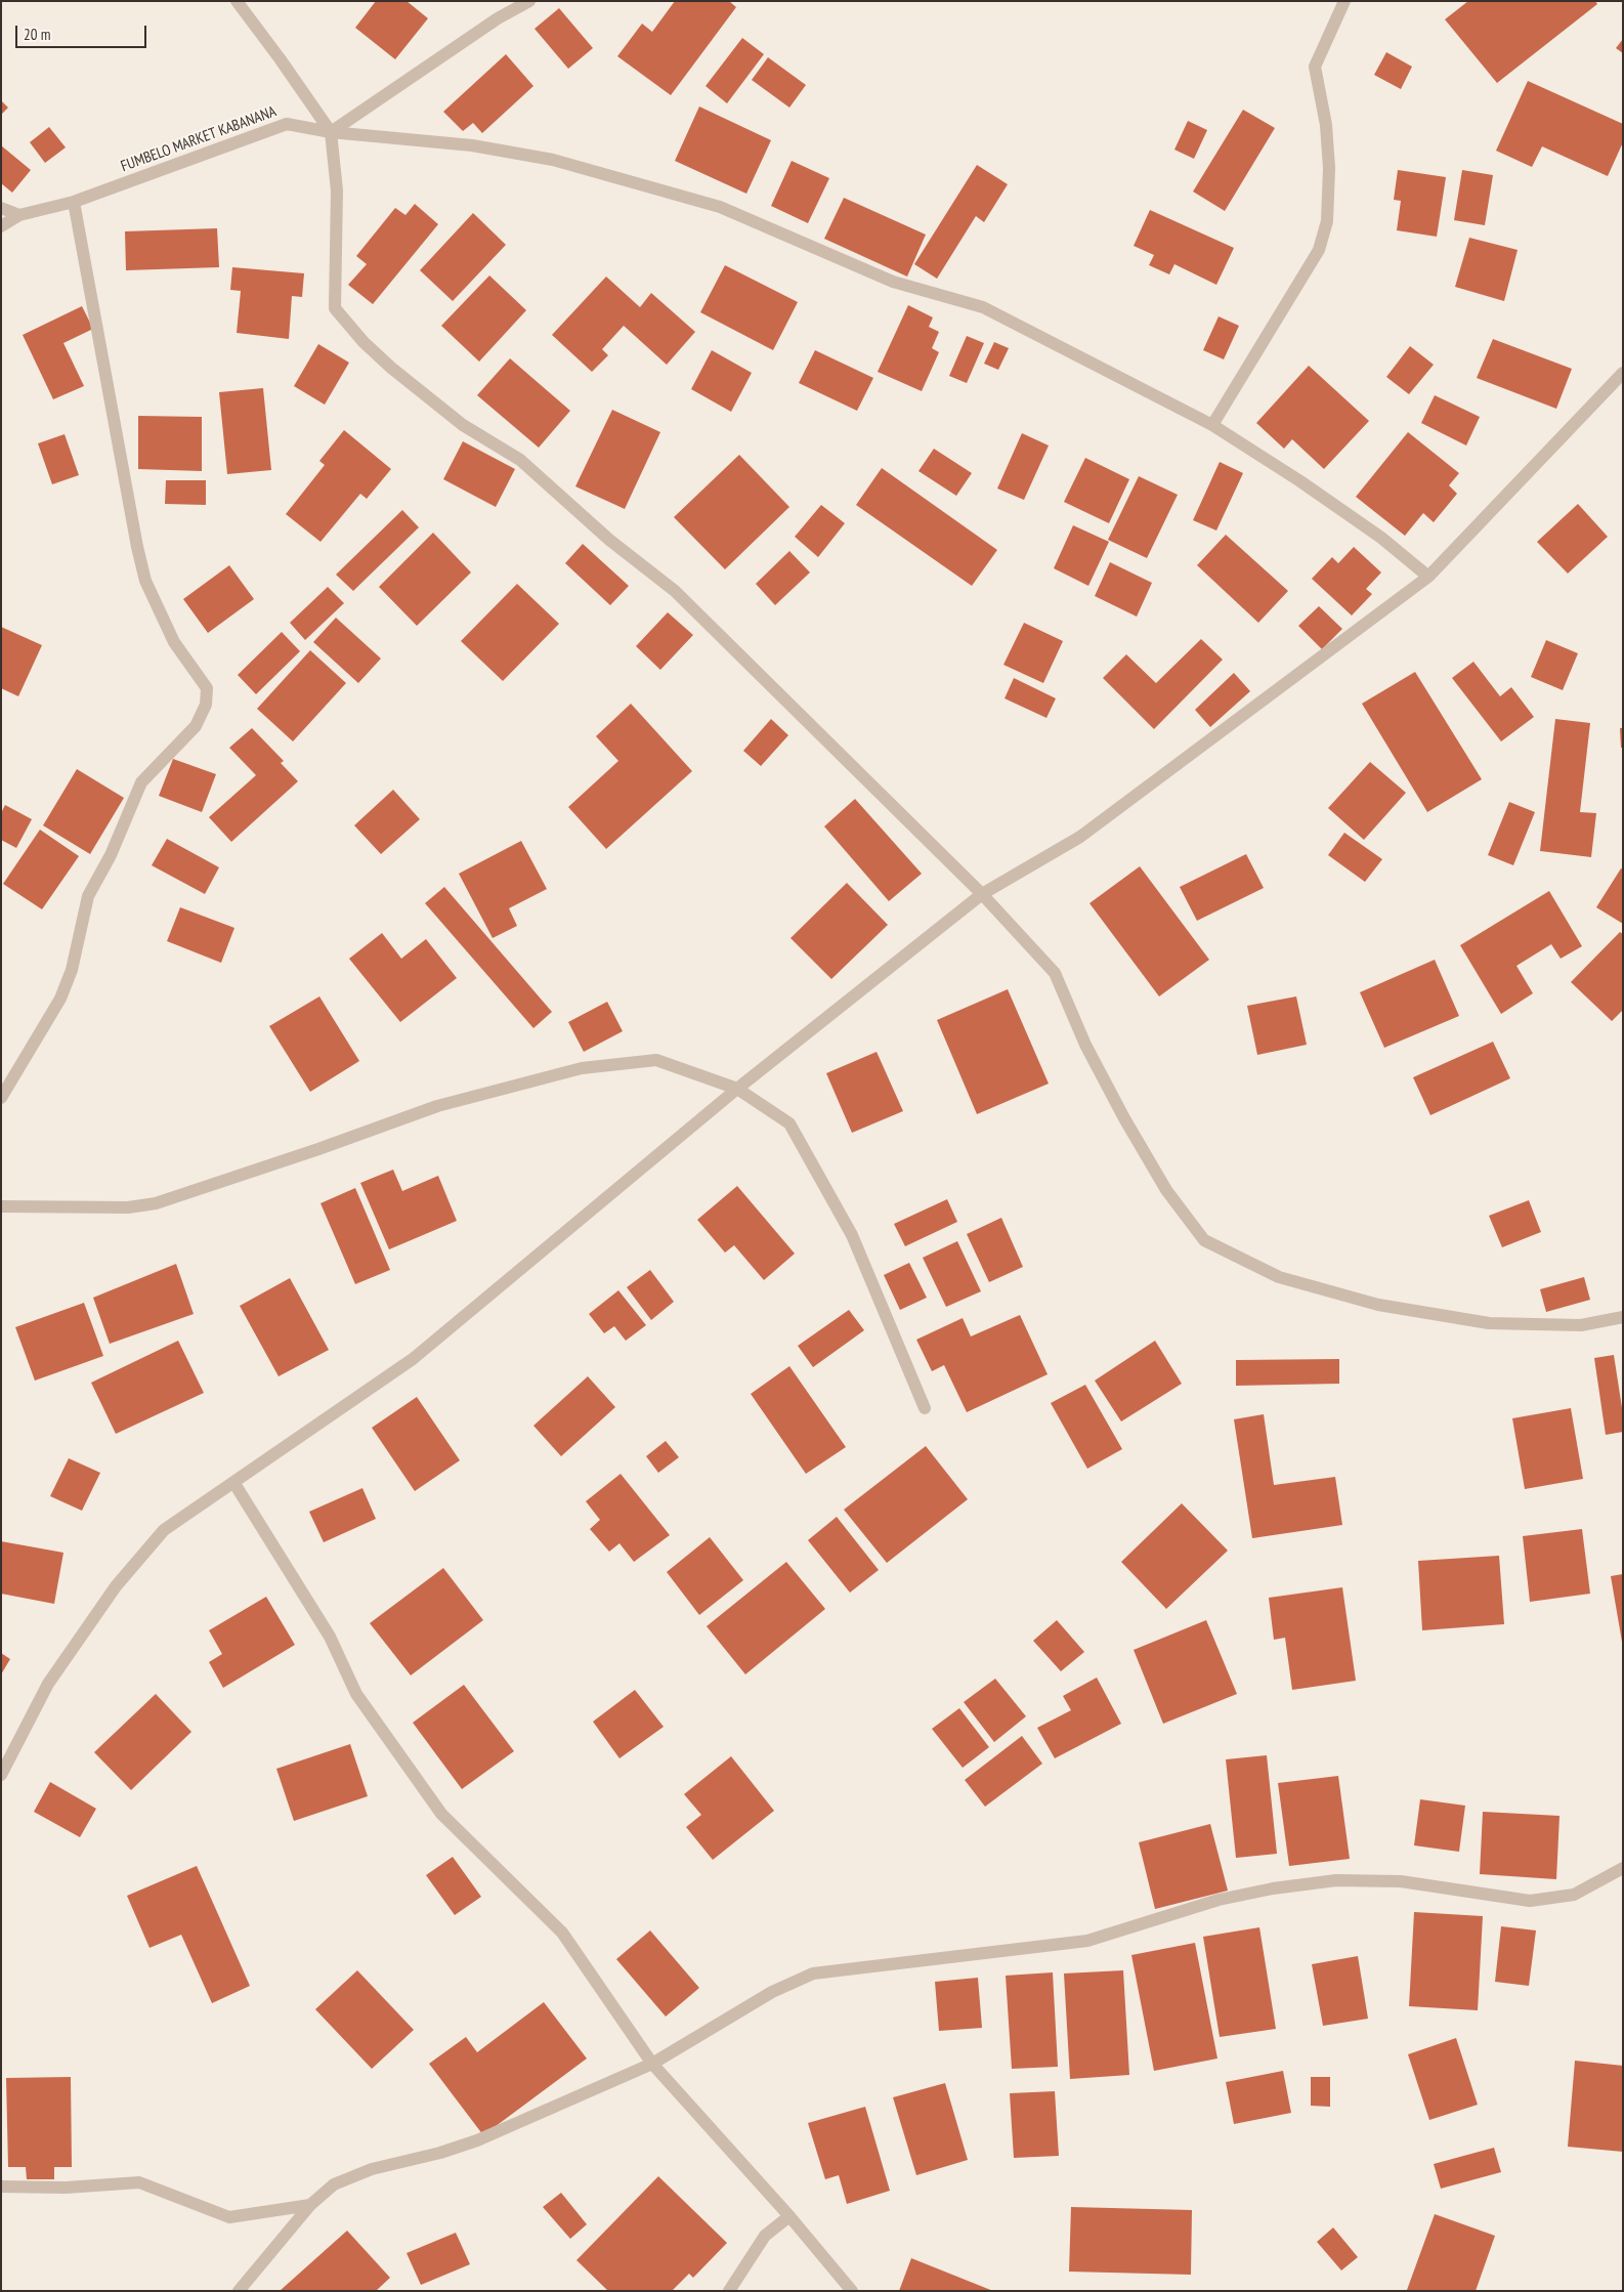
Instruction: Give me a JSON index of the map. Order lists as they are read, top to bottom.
{
  "streets": {
    "street": ["FUMBELO MARKET KABANANA"]
  },
  "scale_bar": "20 m"
}
